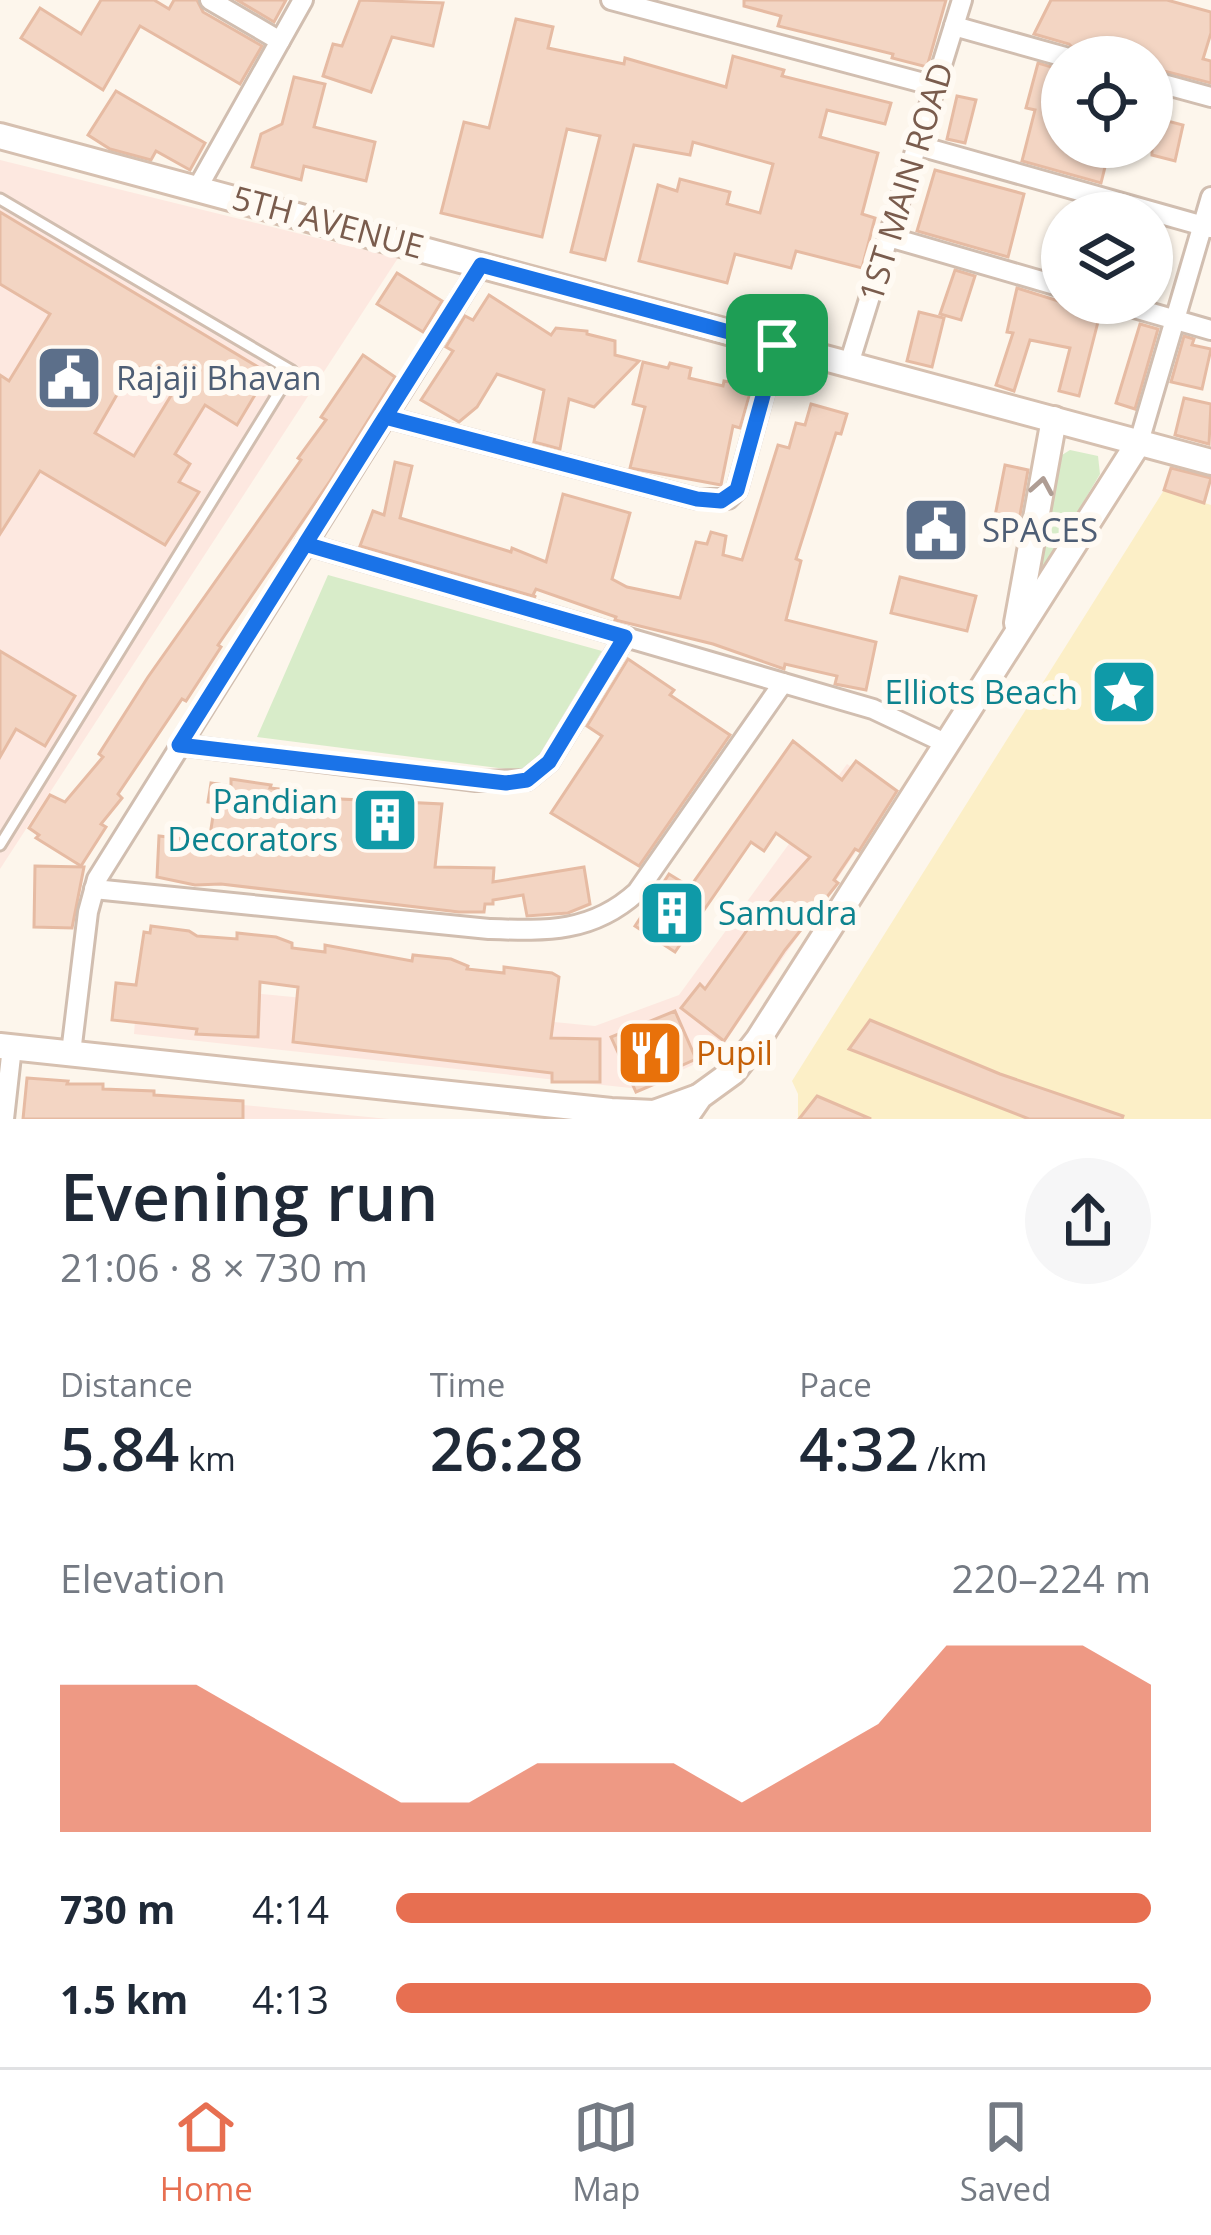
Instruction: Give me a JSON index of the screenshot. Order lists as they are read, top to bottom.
{
  "streets": {
    "street": ["1ST MAIN ROAD", "5TH AVENUE"]
  },
  "crossings": [
    ["1ST MAIN ROAD", "5TH AVENUE"]
  ],
  "places": {
    "public building": ["Rajaji Bhavan", "SPACES"],
    "place": ["Elliots Beach"],
    "building": ["Pandian Decorators", "Samudra"],
    "restaurant": ["Pupil"]
  },
  "page": {
    "heading": ["Evening run", "21:06 · 8 × 730 m"],
    "stats": [
      ["Distance", "5.84 km"],
      ["Time", "26:28"],
      ["Pace", "4:32 /km"]
    ],
    "chart": ["Elevation", "220–224 m"],
    "list": [
      {
        "name": "730 m",
        "note": "4:14"
      },
      {
        "name": "1.5 km",
        "note": "4:13"
      }
    ],
    "tabs": ["Home", "Map", "Saved"]
  }
}
